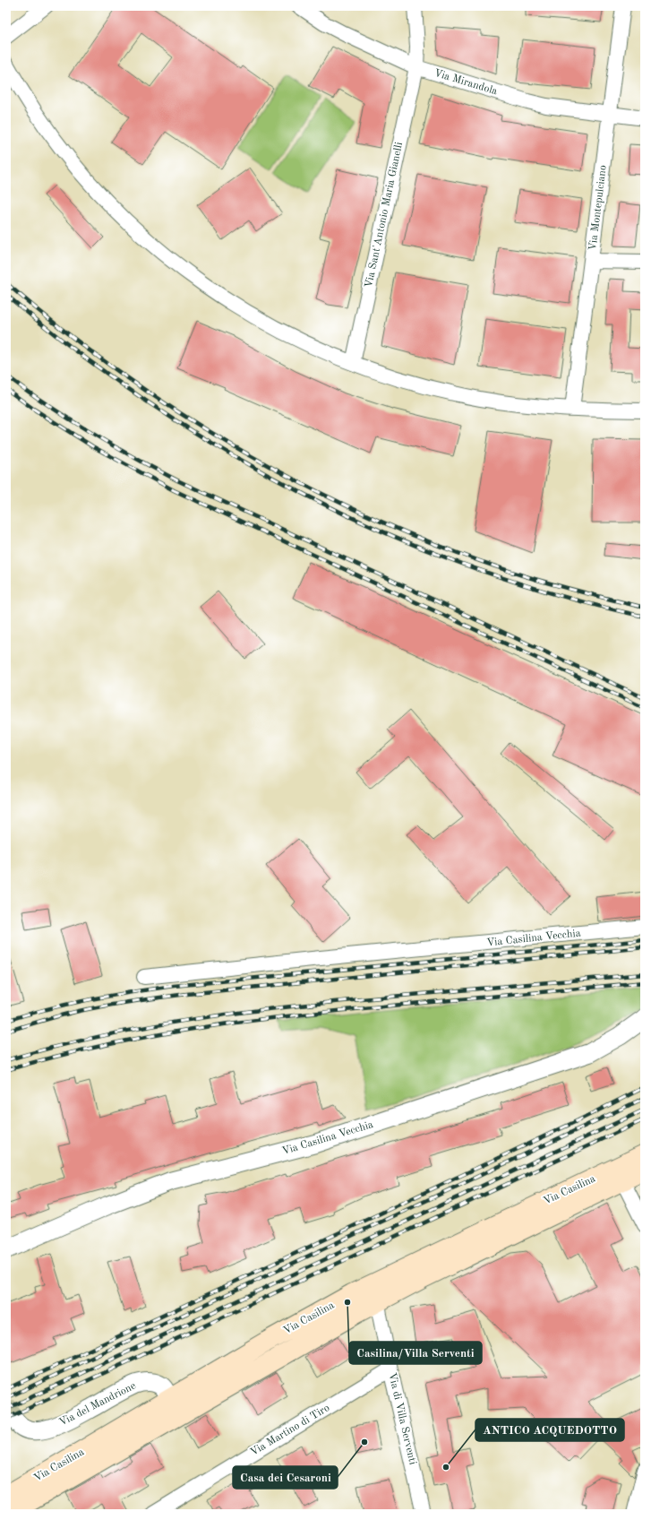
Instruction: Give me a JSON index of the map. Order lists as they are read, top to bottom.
{
  "streets": {
    "main road": ["Via Casilina"],
    "street": [
      "Via Mirandola",
      "Via Montepulciano",
      "Via Sant'Antonio Maria Gianelli",
      "Via Casilina Vecchia",
      "Via del Mandrione",
      "Via di Villa Serventi",
      "Via Martino di Tiro"
    ]
  },
  "crossings": [
    ["Via Mirandola", "Via Montepulciano"],
    ["Via Mirandola", "Via Sant'Antonio Maria Gianelli"],
    ["Via Casilina", "Via del Mandrione"],
    ["Via Casilina", "Via di Villa Serventi"],
    ["Via di Villa Serventi", "Via Martino di Tiro"]
  ],
  "places": ["Casilina/Villa Serventi", "Casa dei Cesaroni", "ANTICO ACQUEDOTTO"]
}
